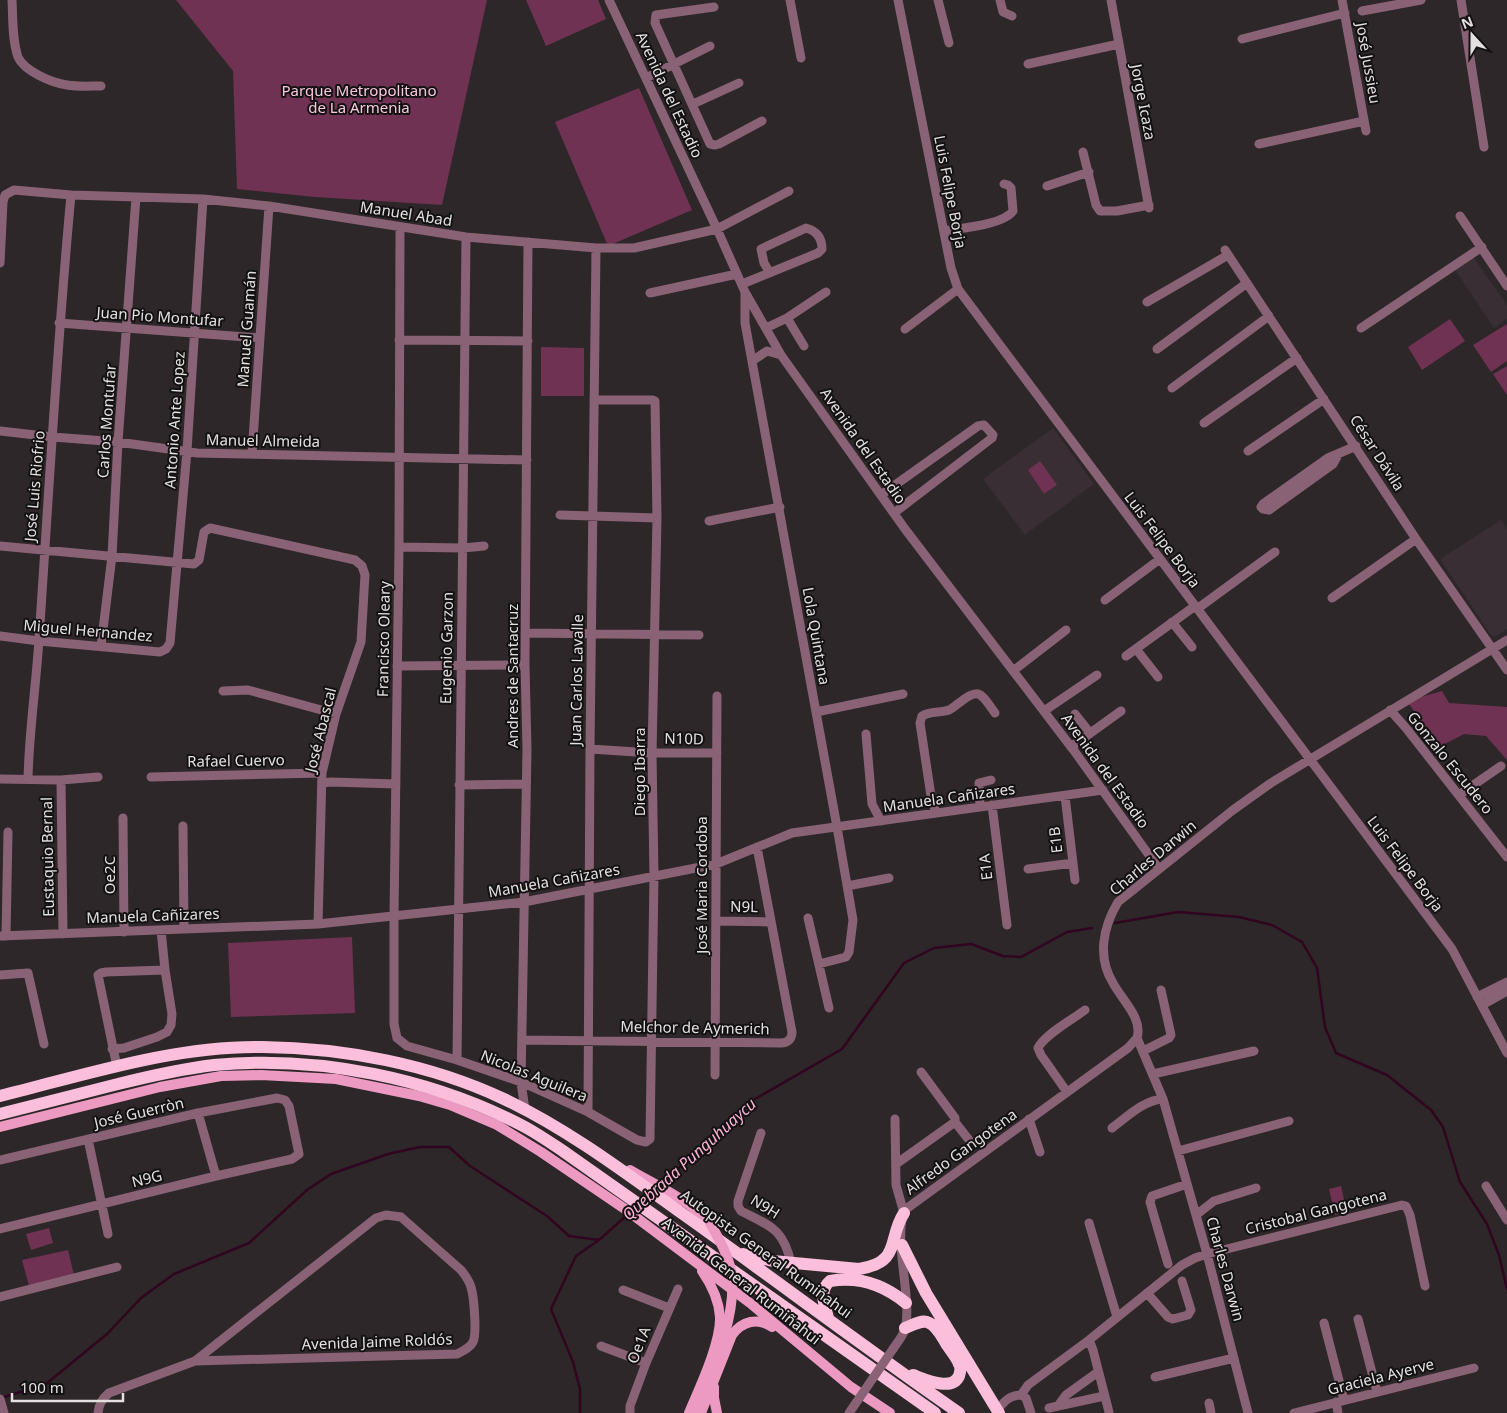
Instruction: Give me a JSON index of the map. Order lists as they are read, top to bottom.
{
  "streets": {
    "highway": ["Autopista General Rumiñahui"],
    "main road": ["Avenida General Rumiñahui"],
    "street": [
      "José Jussieu",
      "Avenida del Estadio",
      "Jorge Icaza",
      "Luis Felipe Borja",
      "Manuel Abad",
      "Juan Pio Montufar",
      "Manuel Guamán",
      "Antonio Ante Lopez",
      "Carlos Montufar",
      "Manuel Almeida",
      "César Dávila",
      "José Luis Riofrio",
      "Miguel Hernandez",
      "Lola Quintana",
      "Francisco Oleary",
      "Eugenio Garzon",
      "Andres de Santacruz",
      "Juan Carlos Lavalle",
      "José Abascal",
      "N10D",
      "Rafael Cuervo",
      "Gonzalo Escudero",
      "Diego Ibarra",
      "Manuela Cañizares",
      "E1B",
      "Eustaquio Bernal",
      "Charles Darwin",
      "E1A",
      "Oe2C",
      "José Maria Cordoba",
      "N9L",
      "Melchor de Aymerich",
      "Nicolas Aguilera",
      "José Guerròn",
      "Alfredo Gangotena",
      "N9G",
      "N9H",
      "Cristobal Gangotena",
      "Avenida Jaime Roldós",
      "Oe1A",
      "Graciela Ayerve"
    ]
  },
  "crossings": [
    ["Avenida del Estadio", "Manuel Abad"],
    ["Avenida del Estadio", "Lola Quintana"],
    ["Avenida del Estadio", "Manuela Cañizares"],
    ["Avenida del Estadio", "Charles Darwin"],
    ["Luis Felipe Borja", "Charles Darwin"],
    ["Manuel Abad", "Manuel Guamán"],
    ["Manuel Abad", "Antonio Ante Lopez"],
    ["Manuel Abad", "Carlos Montufar"],
    ["Manuel Abad", "José Luis Riofrio"],
    ["Manuel Abad", "Francisco Oleary"],
    ["Manuel Abad", "Eugenio Garzon"],
    ["Manuel Abad", "Andres de Santacruz"],
    ["Manuel Abad", "Juan Carlos Lavalle"],
    ["Juan Pio Montufar", "Manuel Guamán"],
    ["Juan Pio Montufar", "Antonio Ante Lopez"],
    ["Juan Pio Montufar", "Carlos Montufar"],
    ["Juan Pio Montufar", "José Luis Riofrio"],
    ["Manuel Guamán", "Manuel Almeida"],
    ["Antonio Ante Lopez", "Manuel Almeida"],
    ["Antonio Ante Lopez", "Miguel Hernandez"],
    ["Antonio Ante Lopez", "José Abascal"],
    ["Carlos Montufar", "Manuel Almeida"],
    ["Carlos Montufar", "Miguel Hernandez"],
    ["Manuel Almeida", "José Luis Riofrio"],
    ["Manuel Almeida", "Francisco Oleary"],
    ["Manuel Almeida", "Eugenio Garzon"],
    ["Manuel Almeida", "Andres de Santacruz"],
    ["César Dávila", "Charles Darwin"],
    ["José Luis Riofrio", "Miguel Hernandez"],
    ["Lola Quintana", "Manuela Cañizares"],
    ["Francisco Oleary", "Rafael Cuervo"],
    ["Francisco Oleary", "Manuela Cañizares"],
    ["Francisco Oleary", "Nicolas Aguilera"],
    ["Eugenio Garzon", "Manuela Cañizares"],
    ["Eugenio Garzon", "Nicolas Aguilera"],
    ["Andres de Santacruz", "Manuela Cañizares"],
    ["Andres de Santacruz", "Melchor de Aymerich"],
    ["Andres de Santacruz", "Nicolas Aguilera"],
    ["Andres de Santacruz", "Autopista General Rumiñahui"],
    ["Juan Carlos Lavalle", "N10D"],
    ["Juan Carlos Lavalle", "Diego Ibarra"],
    ["Juan Carlos Lavalle", "Manuela Cañizares"],
    ["Juan Carlos Lavalle", "Melchor de Aymerich"],
    ["Juan Carlos Lavalle", "Nicolas Aguilera"],
    ["José Abascal", "Rafael Cuervo"],
    ["José Abascal", "Manuela Cañizares"],
    ["N10D", "Diego Ibarra"],
    ["N10D", "José Maria Cordoba"],
    ["Gonzalo Escudero", "Charles Darwin"],
    ["Diego Ibarra", "Manuela Cañizares"],
    ["Diego Ibarra", "Melchor de Aymerich"],
    ["Diego Ibarra", "Nicolas Aguilera"],
    ["Manuela Cañizares", "E1B"],
    ["Manuela Cañizares", "Eustaquio Bernal"],
    ["Manuela Cañizares", "E1A"],
    ["Manuela Cañizares", "Oe2C"],
    ["Manuela Cañizares", "José Maria Cordoba"],
    ["Manuela Cañizares", "Melchor de Aymerich"],
    ["Charles Darwin", "Alfredo Gangotena"],
    ["Charles Darwin", "Cristobal Gangotena"],
    ["José Maria Cordoba", "N9L"],
    ["José Maria Cordoba", "Melchor de Aymerich"],
    ["N9L", "Melchor de Aymerich"],
    ["José Guerròn", "N9G"],
    ["Autopista General Rumiñahui", "Avenida General Rumiñahui"]
  ],
  "water": ["Quebrada Punguhuaycu"],
  "parks": ["Parque Metropolitano de La Armenia"],
  "scale_bar": "100 m",
  "north": "top"
}
